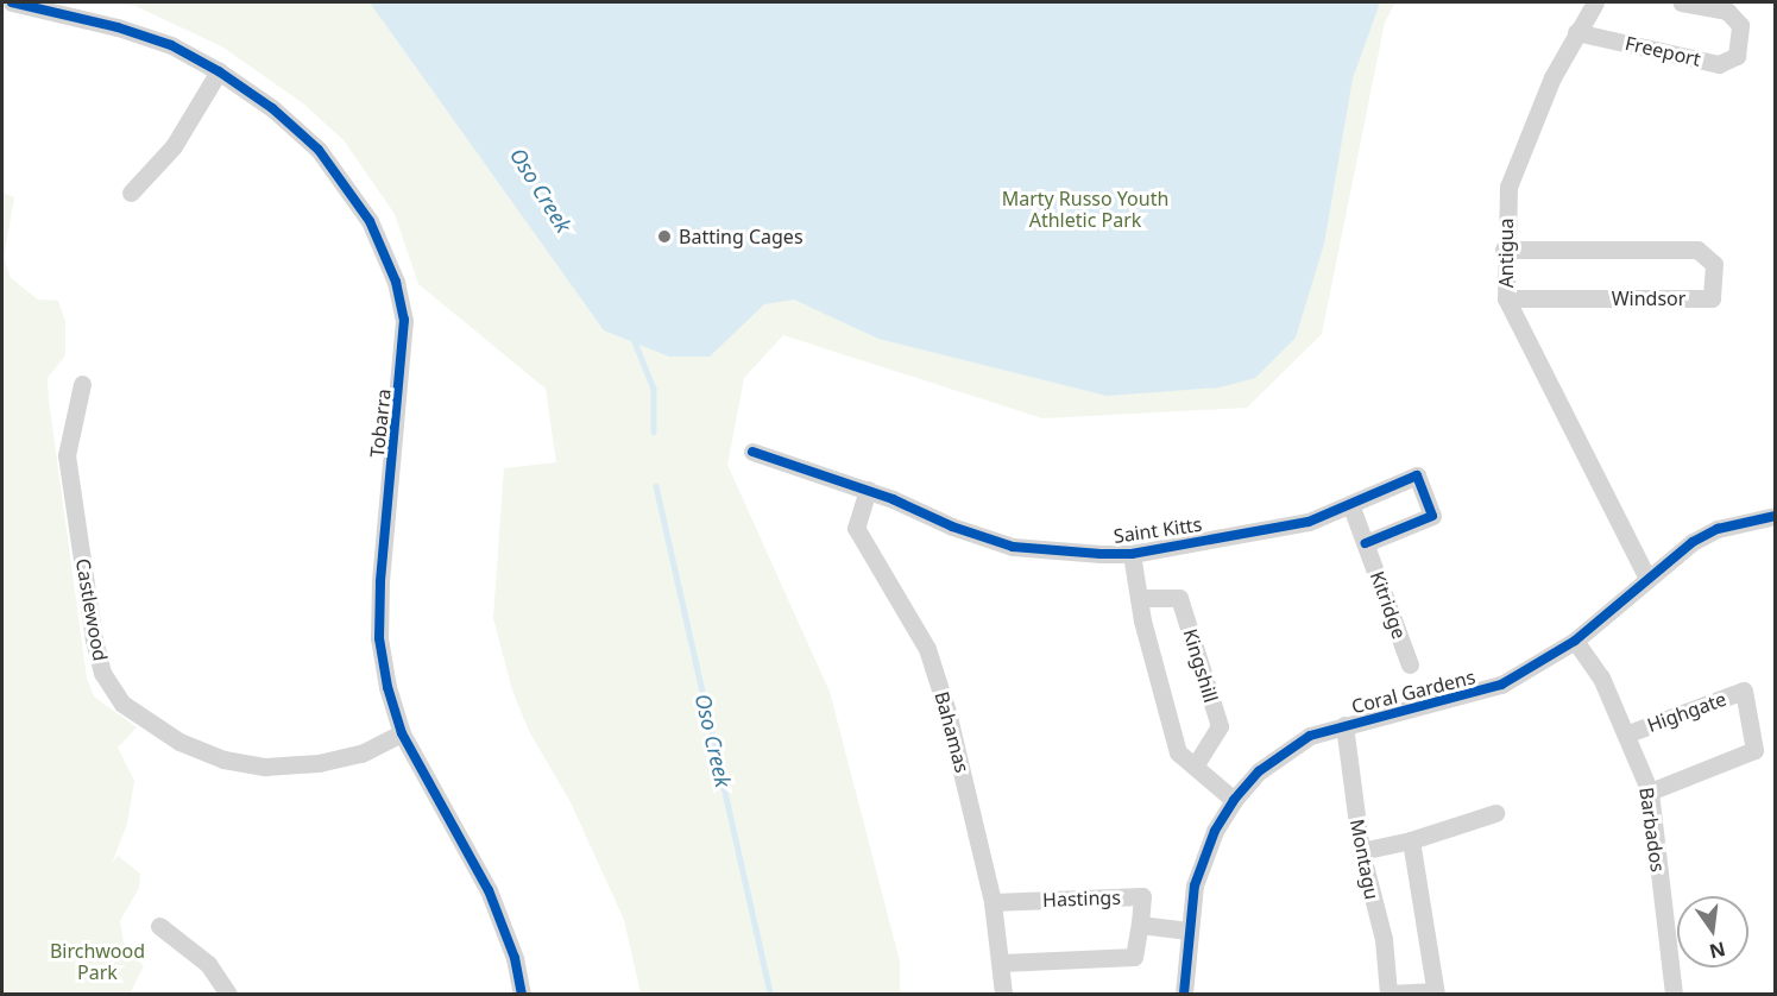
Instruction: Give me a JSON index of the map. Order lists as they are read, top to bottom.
{
  "streets": {
    "street": [
      "Freeport",
      "Antigua",
      "Windsor",
      "Tobarra",
      "Saint Kitts",
      "Kitridge",
      "Castlewood",
      "Kingshill",
      "Coral Gardens",
      "Highgate",
      "Bahamas",
      "Barbados",
      "Montagu",
      "Hastings"
    ]
  },
  "crossings": [
    ["Freeport", "Antigua"],
    ["Antigua", "Windsor"],
    ["Antigua", "Coral Gardens"],
    ["Tobarra", "Castlewood"],
    ["Saint Kitts", "Kitridge"],
    ["Saint Kitts", "Bahamas"],
    ["Coral Gardens", "Barbados"],
    ["Coral Gardens", "Montagu"],
    ["Coral Gardens", "Hastings"],
    ["Highgate", "Barbados"],
    ["Bahamas", "Hastings"]
  ],
  "water": ["Oso Creek"],
  "parks": ["Marty Russo Youth Athletic Park", "Birchwood Park"],
  "places": ["Batting Cages"],
  "north": "bottom"
}
